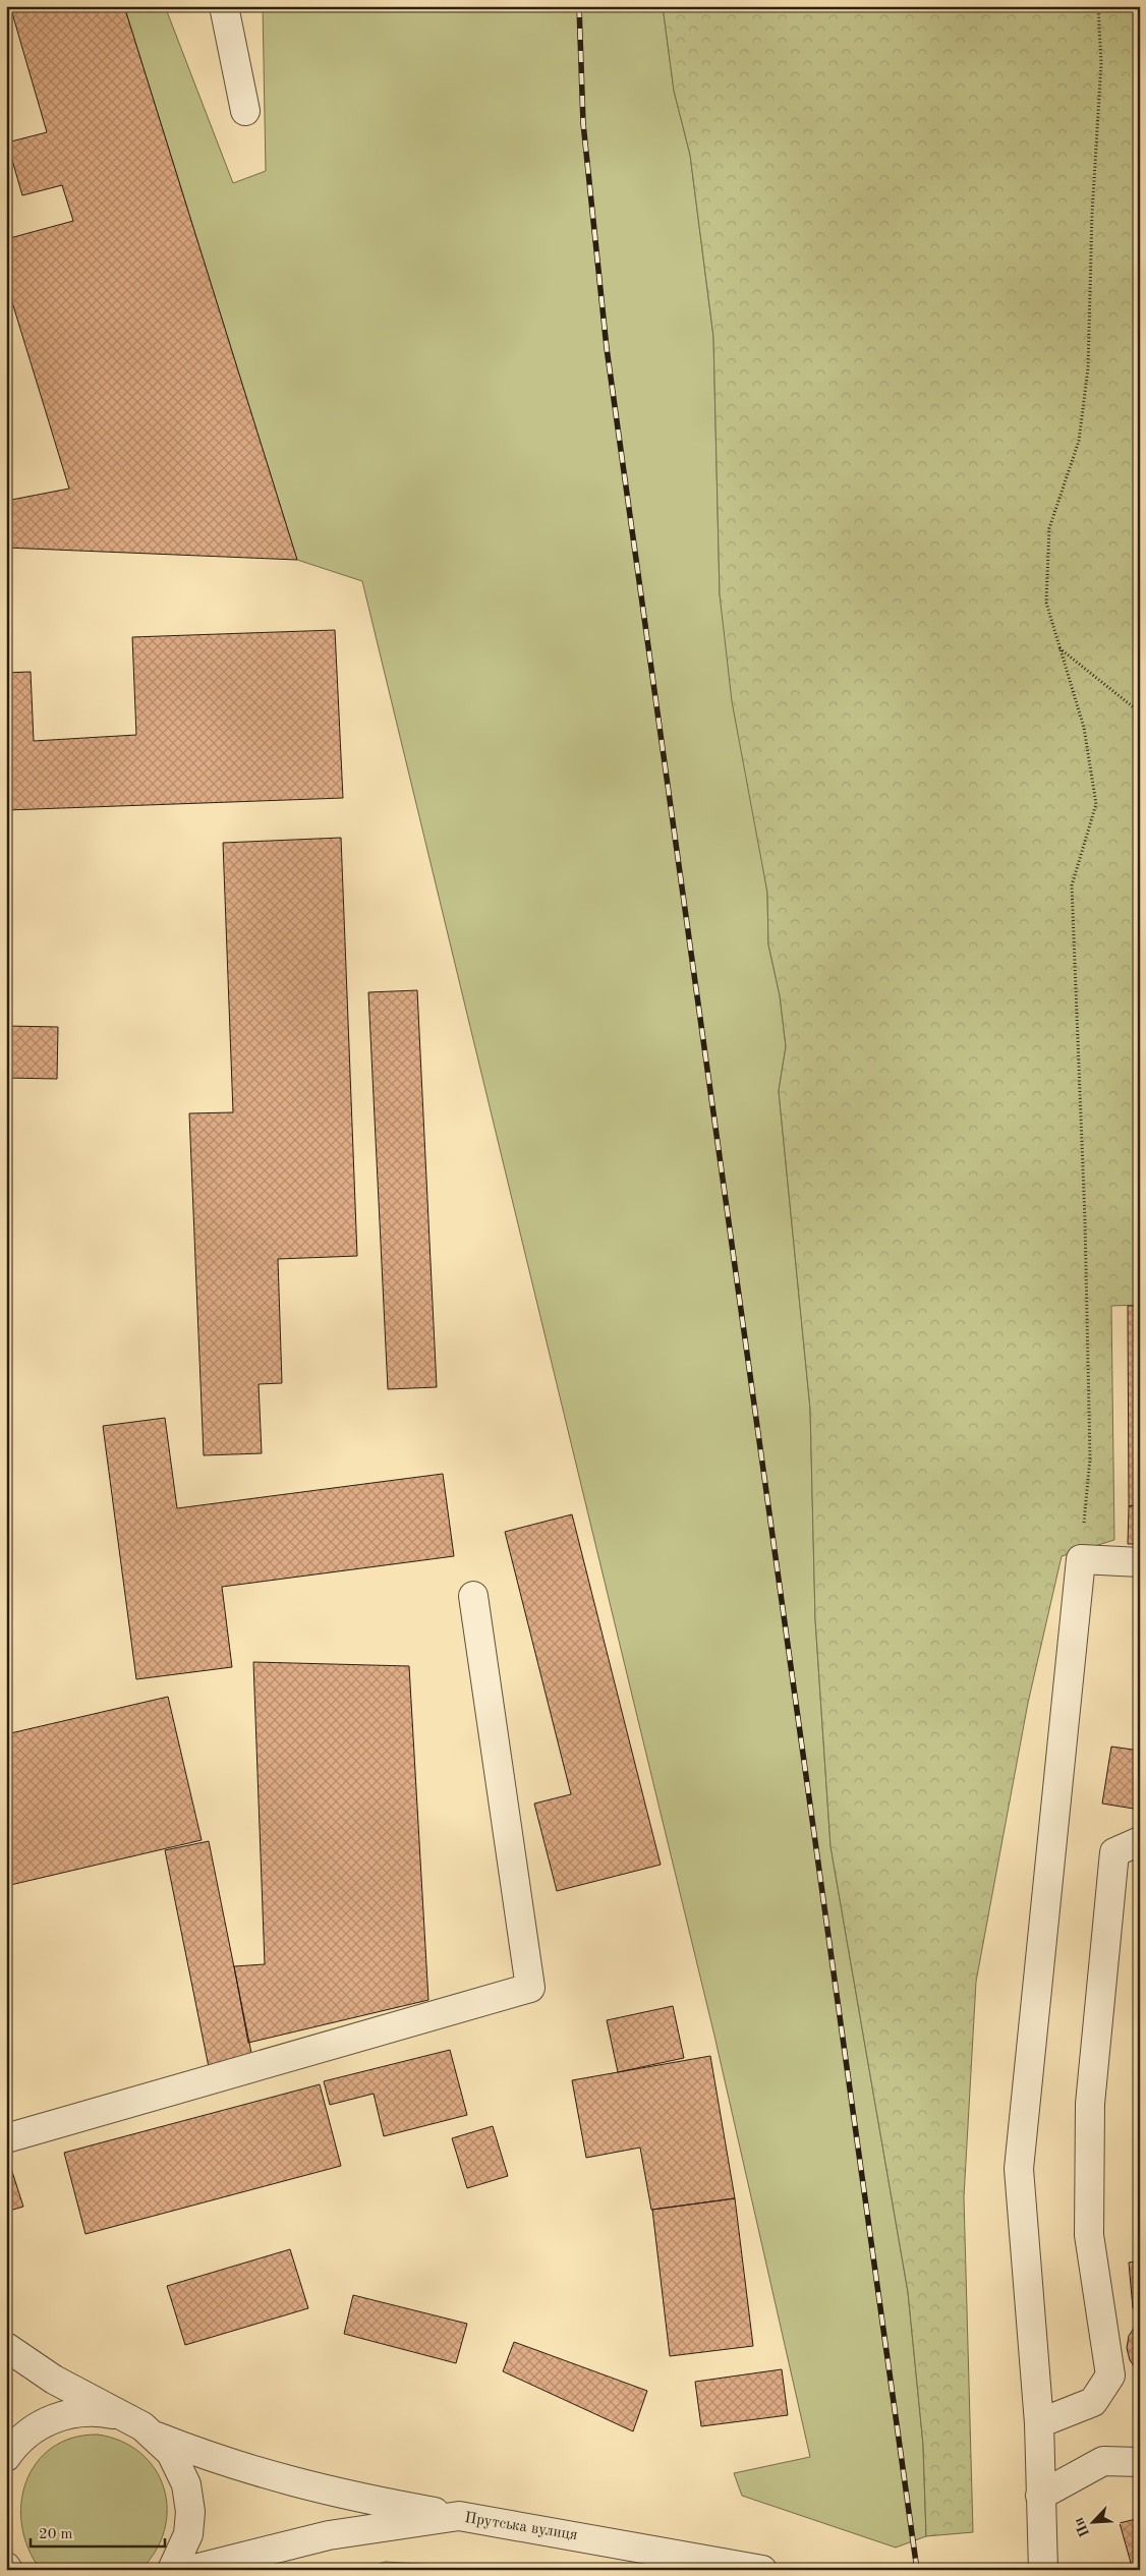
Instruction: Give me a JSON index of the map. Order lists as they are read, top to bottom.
{
  "streets": {
    "street": ["Прутська вулиця"]
  },
  "scale_bar": "20 m",
  "north": "bottom left"
}
